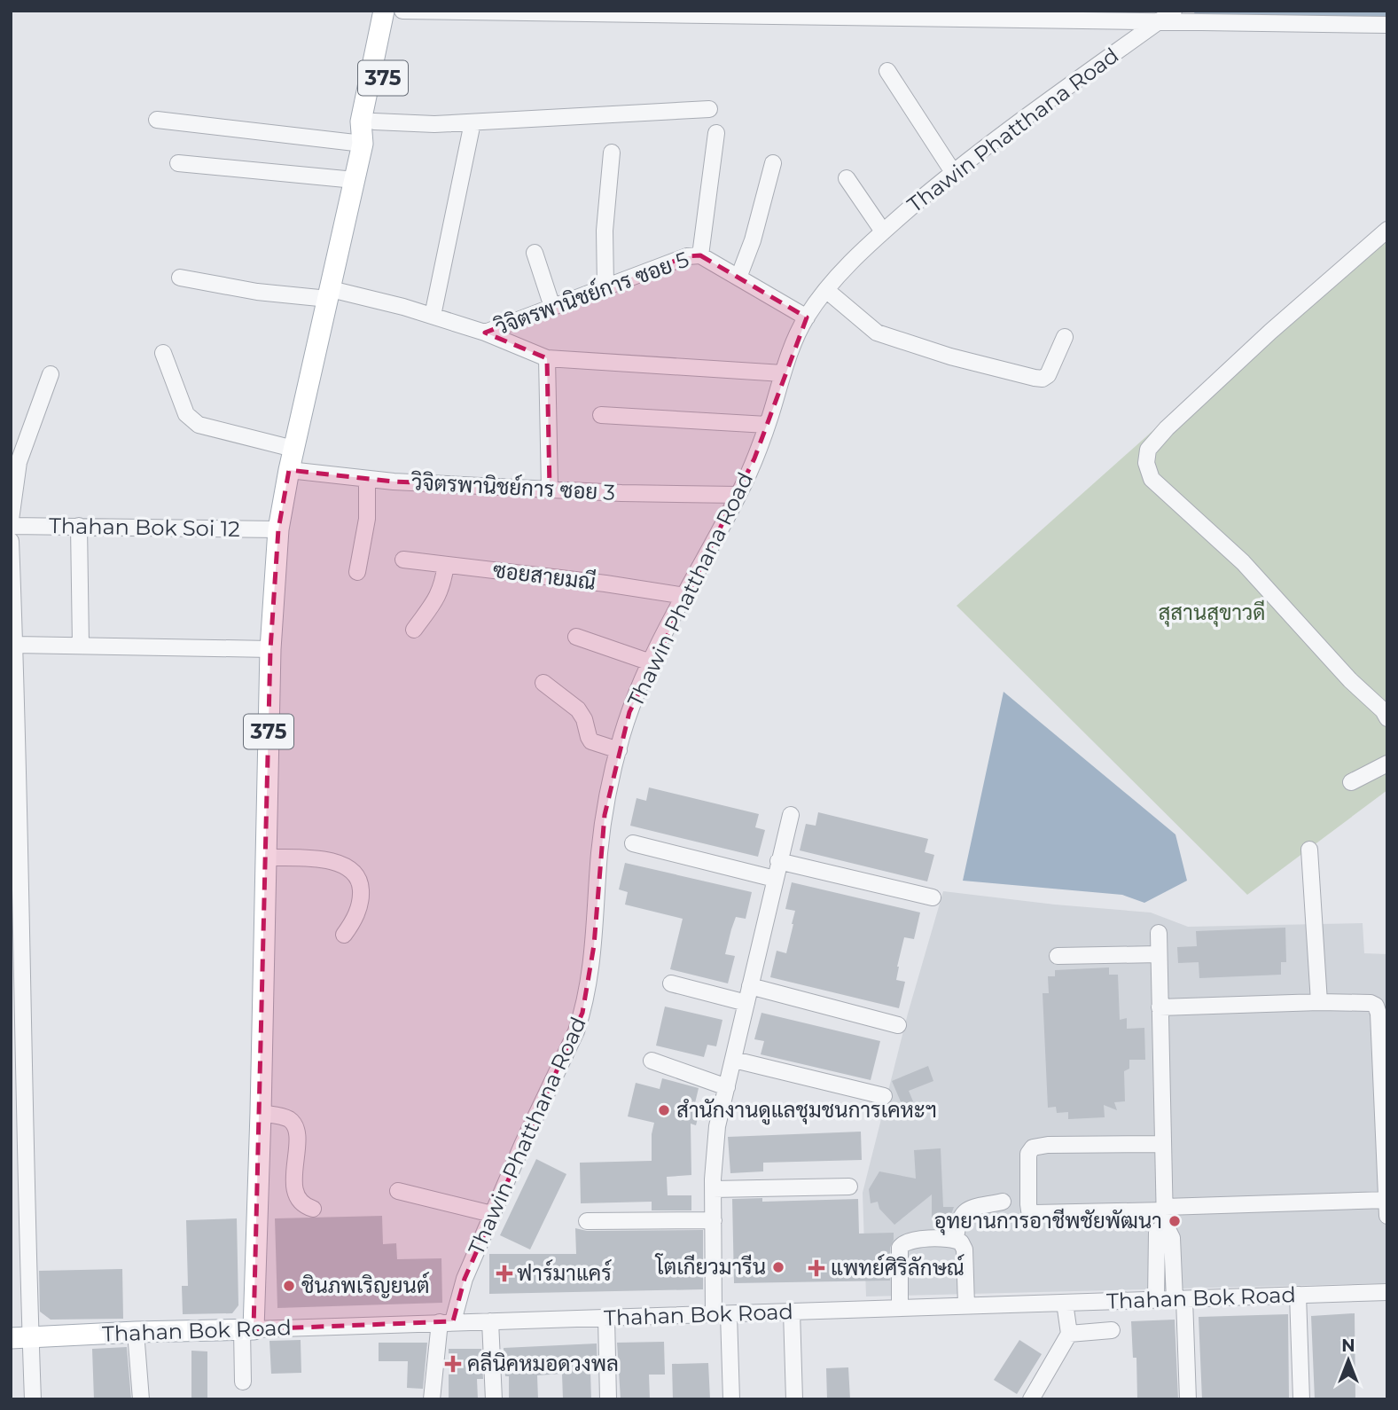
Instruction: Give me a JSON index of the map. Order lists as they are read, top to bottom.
{
  "streets": {
    "main road": ["375", "Thahan Bok Road"],
    "street": [
      "Thawin Phatthana Road",
      "วิจิตรพานิชย์การ ซอย 5",
      "วิจิตรพานิชย์การ ซอย 3",
      "Thahan Bok Soi 12",
      "ซอยสายมณี"
    ]
  },
  "crossings": [
    ["375", "วิจิตรพานิชย์การ ซอย 5"],
    ["375", "วิจิตรพานิชย์การ ซอย 3"],
    ["375", "Thahan Bok Soi 12"],
    ["375", "Thahan Bok Road"],
    ["Thawin Phatthana Road", "วิจิตรพานิชย์การ ซอย 5"],
    ["Thawin Phatthana Road", "วิจิตรพานิชย์การ ซอย 3"],
    ["Thawin Phatthana Road", "ซอยสายมณี"],
    ["Thawin Phatthana Road", "Thahan Bok Road"]
  ],
  "parks": ["สุสานสุขาวดี"],
  "places": {
    "other": [
      "สำนักงานดูแลชุมชนการเคหะฯ",
      "อุทยานการอาชีพชัยพัฒนา",
      "โตเกียวมารีน",
      "ชินภพเริญยนต์"
    ],
    "health": ["แพทย์ศิริลักษณ์", "ฟาร์มาแคร์", "คลีนิคหมอดวงพล"]
  },
  "north": "top"
}
